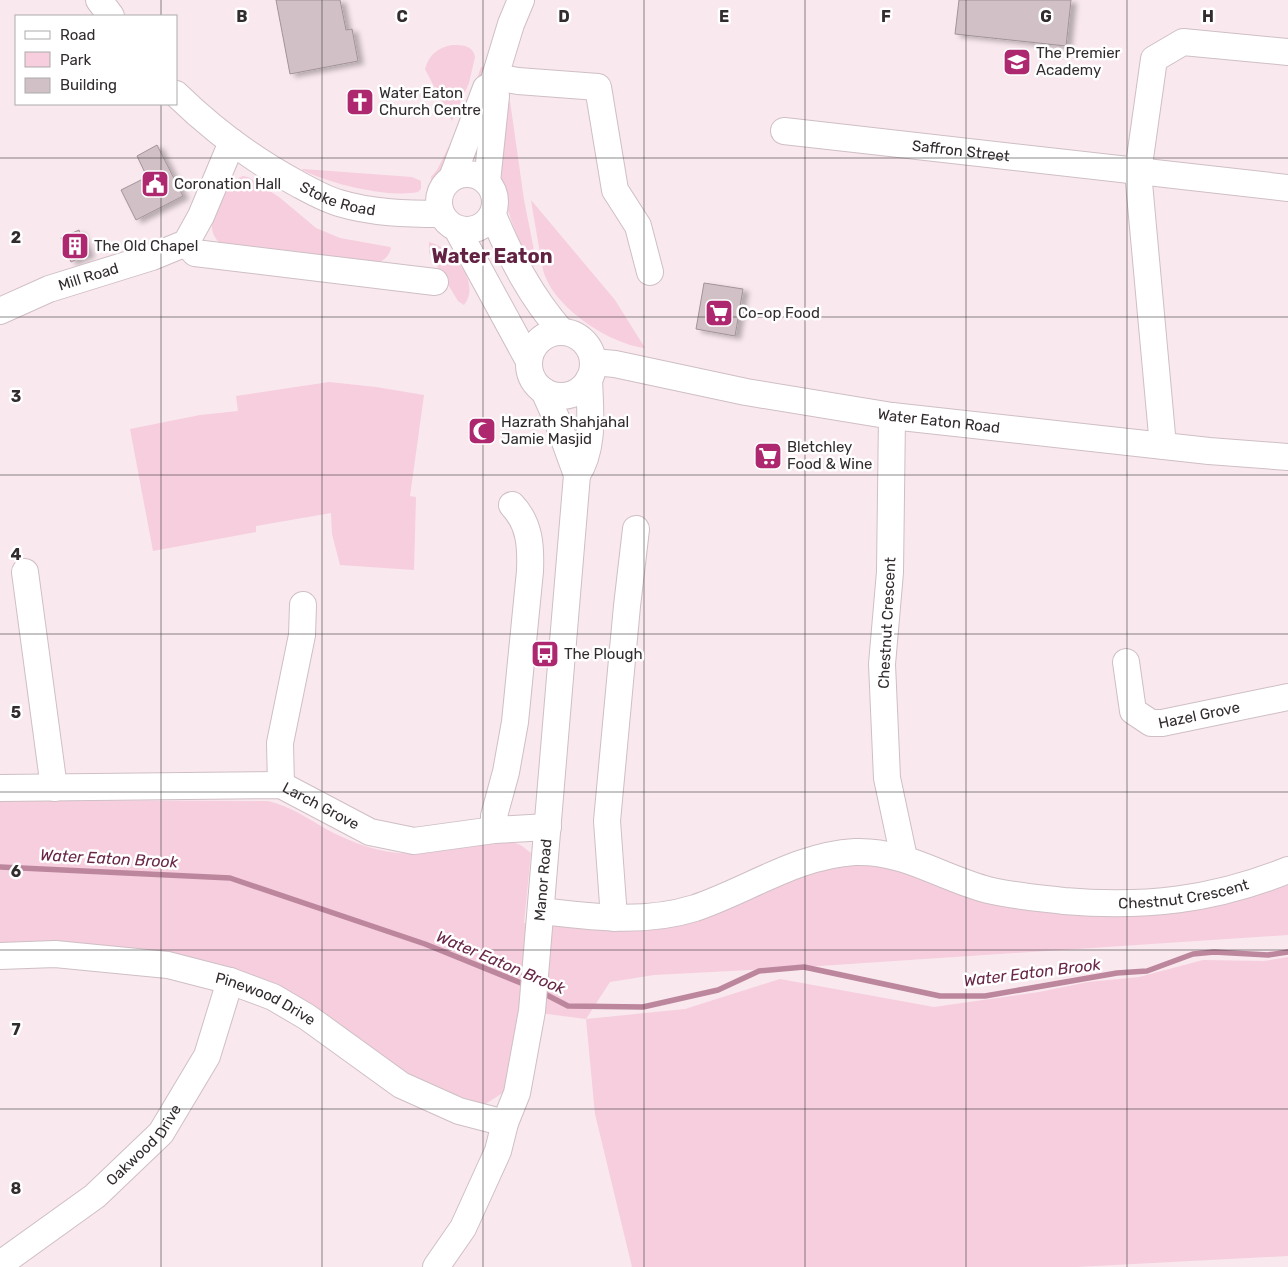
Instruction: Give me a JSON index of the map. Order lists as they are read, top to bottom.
{
  "streets": {
    "street": [
      "Saffron Street",
      "Stoke Road",
      "Mill Road",
      "Water Eaton Road",
      "Chestnut Crescent",
      "Hazel Grove",
      "Larch Grove",
      "Manor Road",
      "Pinewood Drive",
      "Oakwood Drive"
    ]
  },
  "crossings": [
    ["Water Eaton Road", "Chestnut Crescent"],
    ["Water Eaton Road", "Manor Road"],
    ["Chestnut Crescent", "Manor Road"],
    ["Larch Grove", "Manor Road"],
    ["Manor Road", "Pinewood Drive"],
    ["Pinewood Drive", "Oakwood Drive"]
  ],
  "districts": ["Water Eaton"],
  "water": ["Water Eaton Brook"],
  "places": {
    "school or university": ["The Premier Academy"],
    "church": ["Water Eaton Church Centre"],
    "public building": ["Coronation Hall"],
    "building": ["The Old Chapel"],
    "supermarket": ["Co-op Food", "Bletchley Food & Wine"],
    "mosque": ["Hazrath Shahjahal Jamie Masjid"],
    "bus stop": ["The Plough"]
  },
  "legend": ["Road", "Park", "Building"],
  "grid": {
    "columns": [
      "B",
      "C",
      "D",
      "E",
      "F",
      "G",
      "H"
    ],
    "rows": [
      "2",
      "3",
      "4",
      "5",
      "6",
      "7",
      "8"
    ]
  }
}
